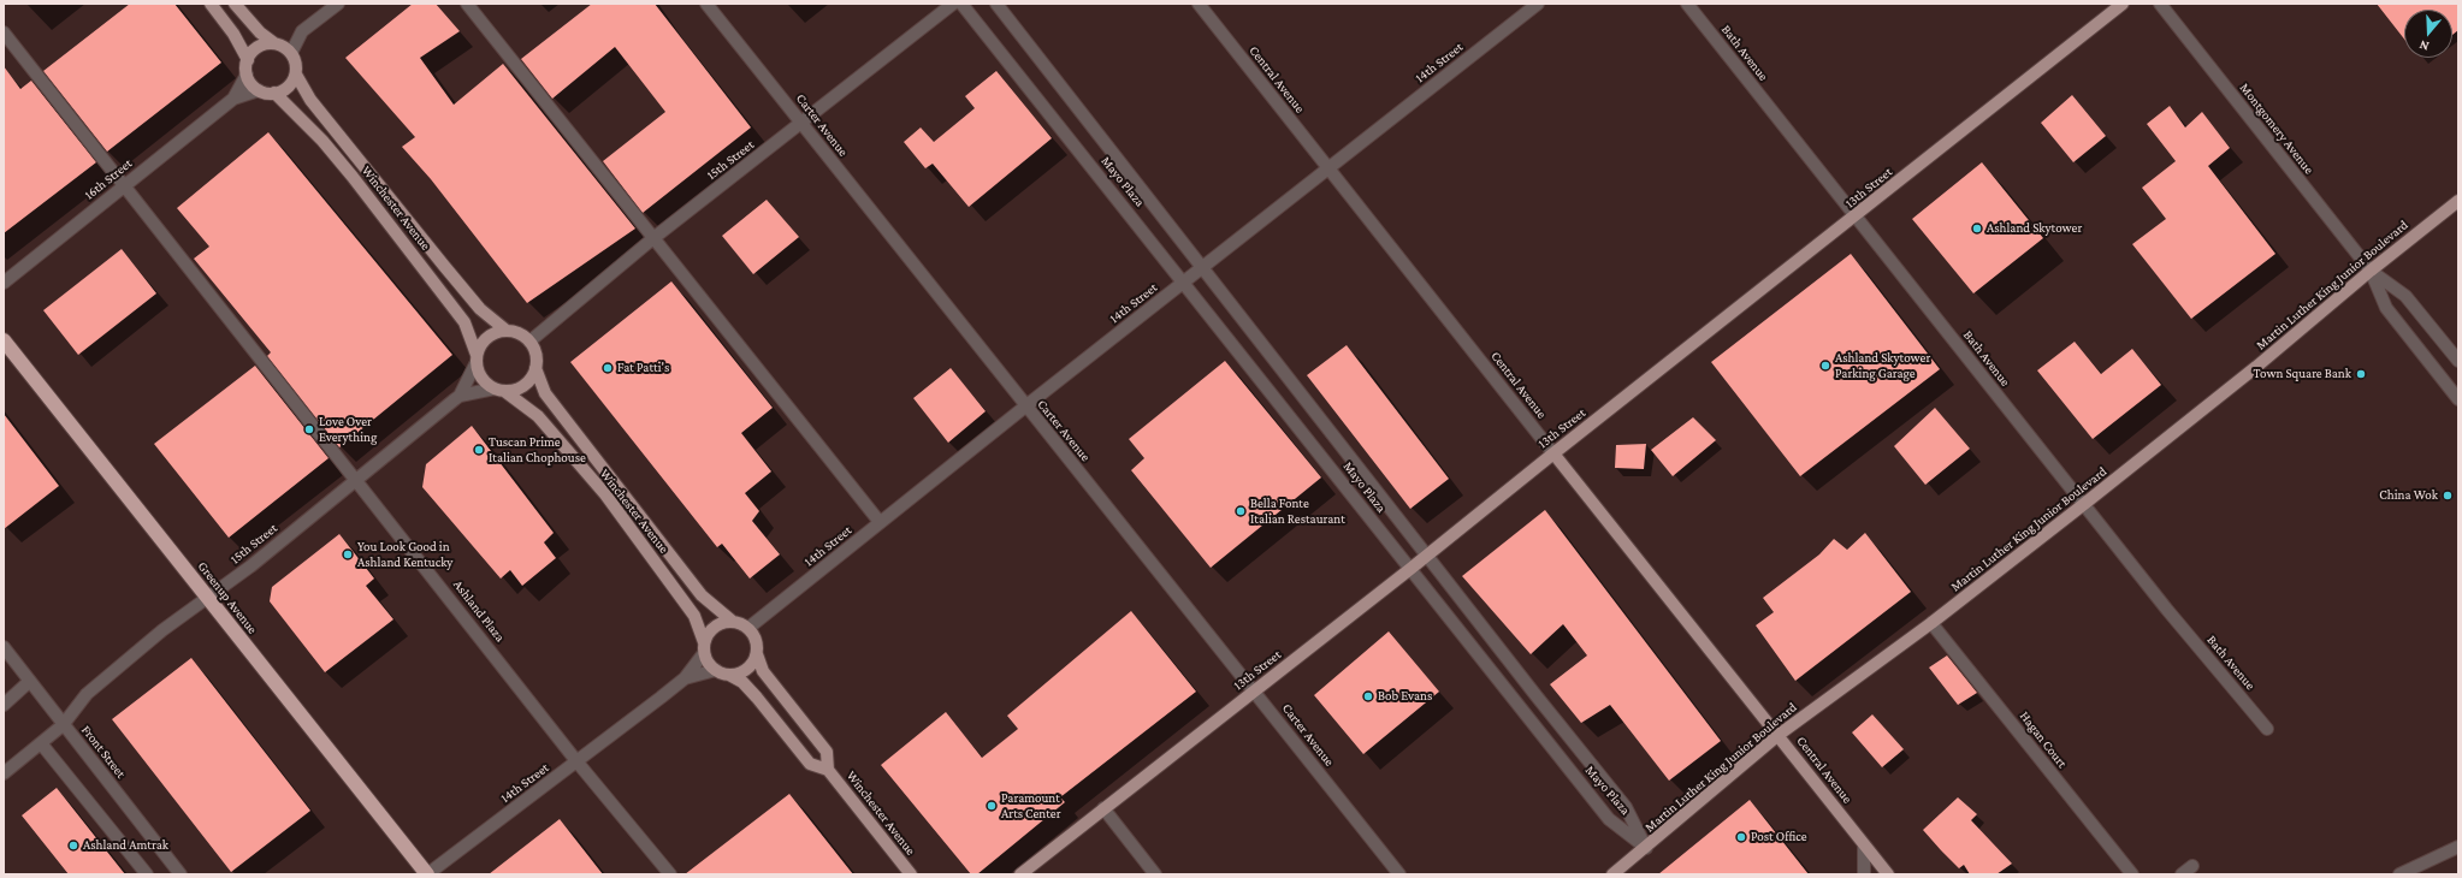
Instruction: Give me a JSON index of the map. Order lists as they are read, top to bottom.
{
  "streets": {
    "highway": ["Greenup Avenue"],
    "main road": [
      "Central Avenue",
      "13th Street",
      "Winchester Avenue",
      "Martin Luther King Junior Boulevard"
    ],
    "street": [
      "Bath Avenue",
      "14th Street",
      "Carter Avenue",
      "Montgomery Avenue",
      "15th Street",
      "16th Street",
      "Mayo Plaza",
      "Ashland Plaza",
      "Hagan Court",
      "Front Street"
    ]
  },
  "crossings": [
    ["Bath Avenue", "13th Street"],
    ["Bath Avenue", "Martin Luther King Junior Boulevard"],
    ["14th Street", "Central Avenue"],
    ["14th Street", "Carter Avenue"],
    ["14th Street", "Mayo Plaza"],
    ["14th Street", "Winchester Avenue"],
    ["14th Street", "Greenup Avenue"],
    ["14th Street", "Ashland Plaza"],
    ["Central Avenue", "13th Street"],
    ["Central Avenue", "Martin Luther King Junior Boulevard"],
    ["Carter Avenue", "15th Street"],
    ["Carter Avenue", "13th Street"],
    ["Montgomery Avenue", "Martin Luther King Junior Boulevard"],
    ["15th Street", "Winchester Avenue"],
    ["15th Street", "Greenup Avenue"],
    ["15th Street", "Ashland Plaza"],
    ["15th Street", "Front Street"],
    ["16th Street", "Winchester Avenue"],
    ["16th Street", "Ashland Plaza"],
    ["Mayo Plaza", "13th Street"],
    ["Mayo Plaza", "Martin Luther King Junior Boulevard"],
    ["Martin Luther King Junior Boulevard", "Hagan Court"]
  ],
  "places": [
    "Ashland Skytower",
    "Ashland Skytower Parking Garage",
    "Fat Patti's",
    "Town Square Bank",
    "Love Over Everything",
    "Tuscan Prime Italian Chophouse",
    "China Wok",
    "Bella Fonte Italian Restaurant",
    "You Look Good in Ashland Kentucky",
    "Bob Evans",
    "Paramount Arts Center",
    "Post Office",
    "Ashland Amtrak"
  ],
  "north": "bottom"
}
